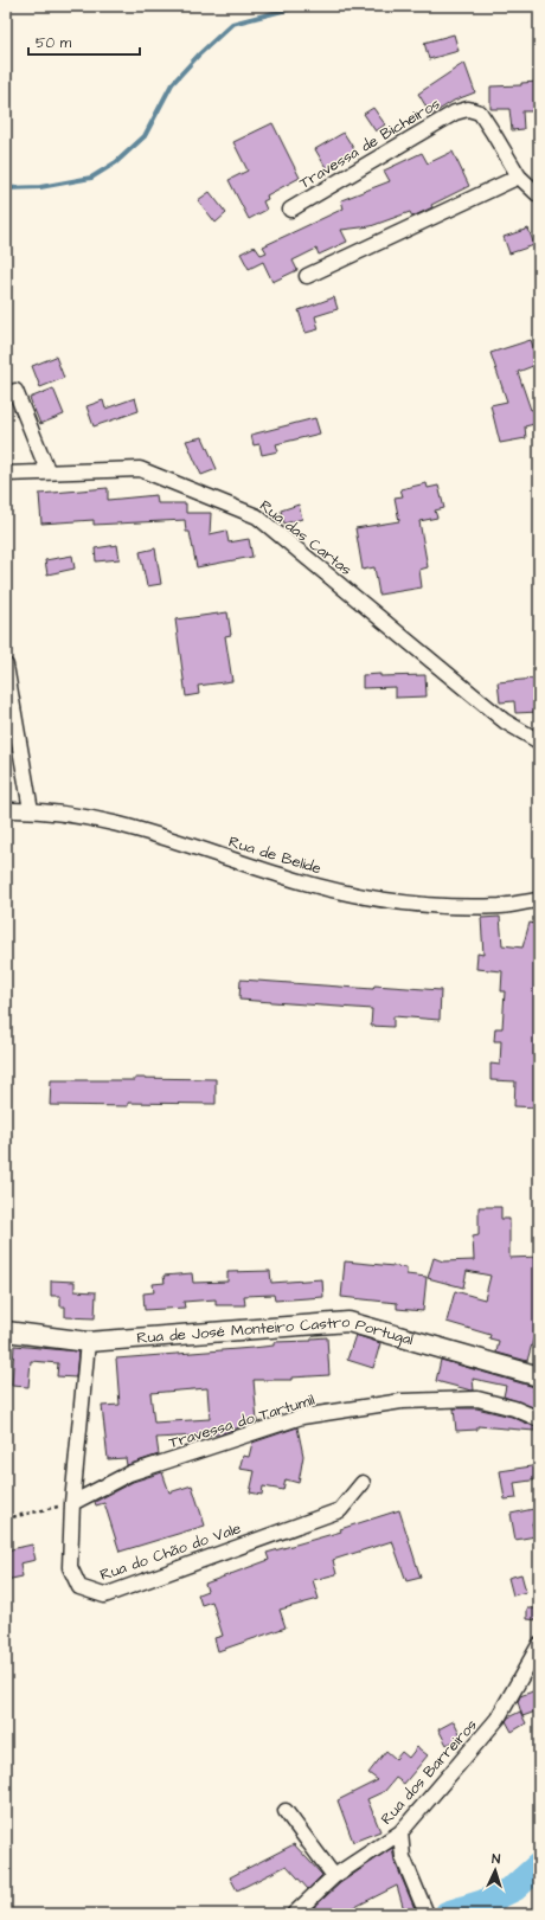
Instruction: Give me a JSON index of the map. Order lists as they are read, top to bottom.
{
  "streets": {
    "main road": ["Rua de José Monteiro Castro Portugal"],
    "street": [
      "Travessa de Bicheiros",
      "Rua das Cartas",
      "Rua de Belide",
      "Travessa do Tartumil",
      "Rua do Chão do Vale",
      "Rua dos Barreiros"
    ]
  },
  "crossings": [
    ["Rua de José Monteiro Castro Portugal", "Rua do Chão do Vale"],
    ["Travessa do Tartumil", "Rua do Chão do Vale"]
  ],
  "scale_bar": "50 m",
  "north": "top"
}
